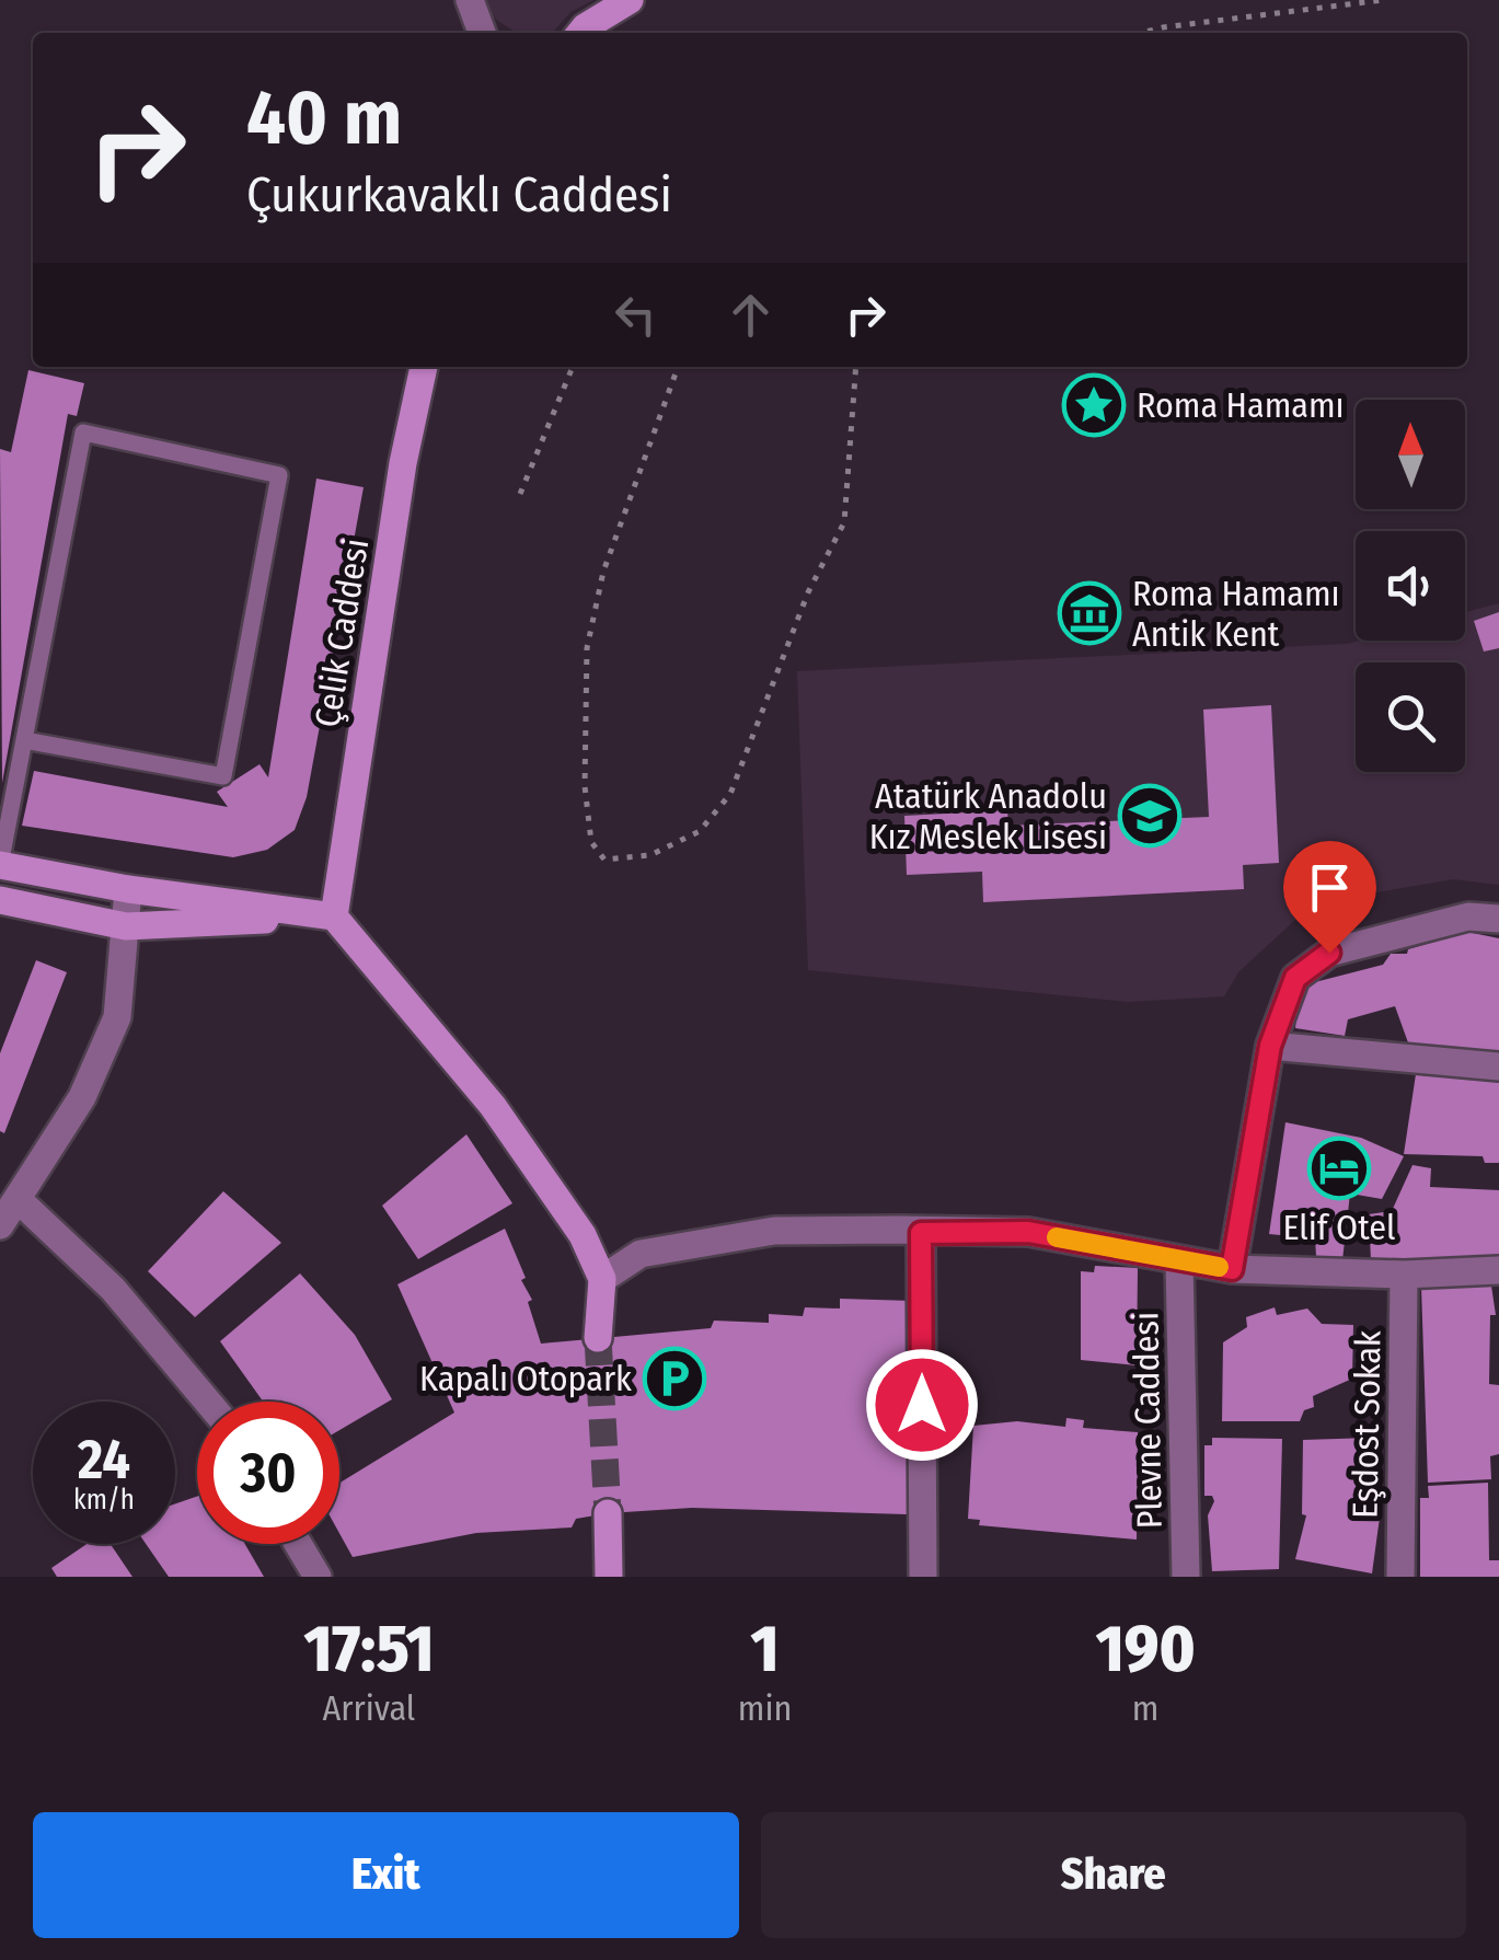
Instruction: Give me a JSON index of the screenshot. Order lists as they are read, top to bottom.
{
  "streets": {
    "street": ["Çelik Caddesi", "Plevne Caddesi", "Eşdost Sokak"]
  },
  "places": {
    "place": ["Roma Hamamı"],
    "museum": ["Roma Hamamı Antik Kent"],
    "school or university": ["Atatürk Anadolu Kız Meslek Lisesi"],
    "hotel": ["Elif Otel"],
    "parking": ["Kapalı Otopark"]
  },
  "north": "top",
  "page": {
    "turn": ["40 m", "Çukurkavaklı Caddesi"],
    "speed": "24 km/h",
    "limit": "30",
    "eta": [
      "17:51",
      "Arrival",
      "1",
      "min",
      "190",
      "m"
    ],
    "buttons": ["Exit", "Share"]
  }
}
